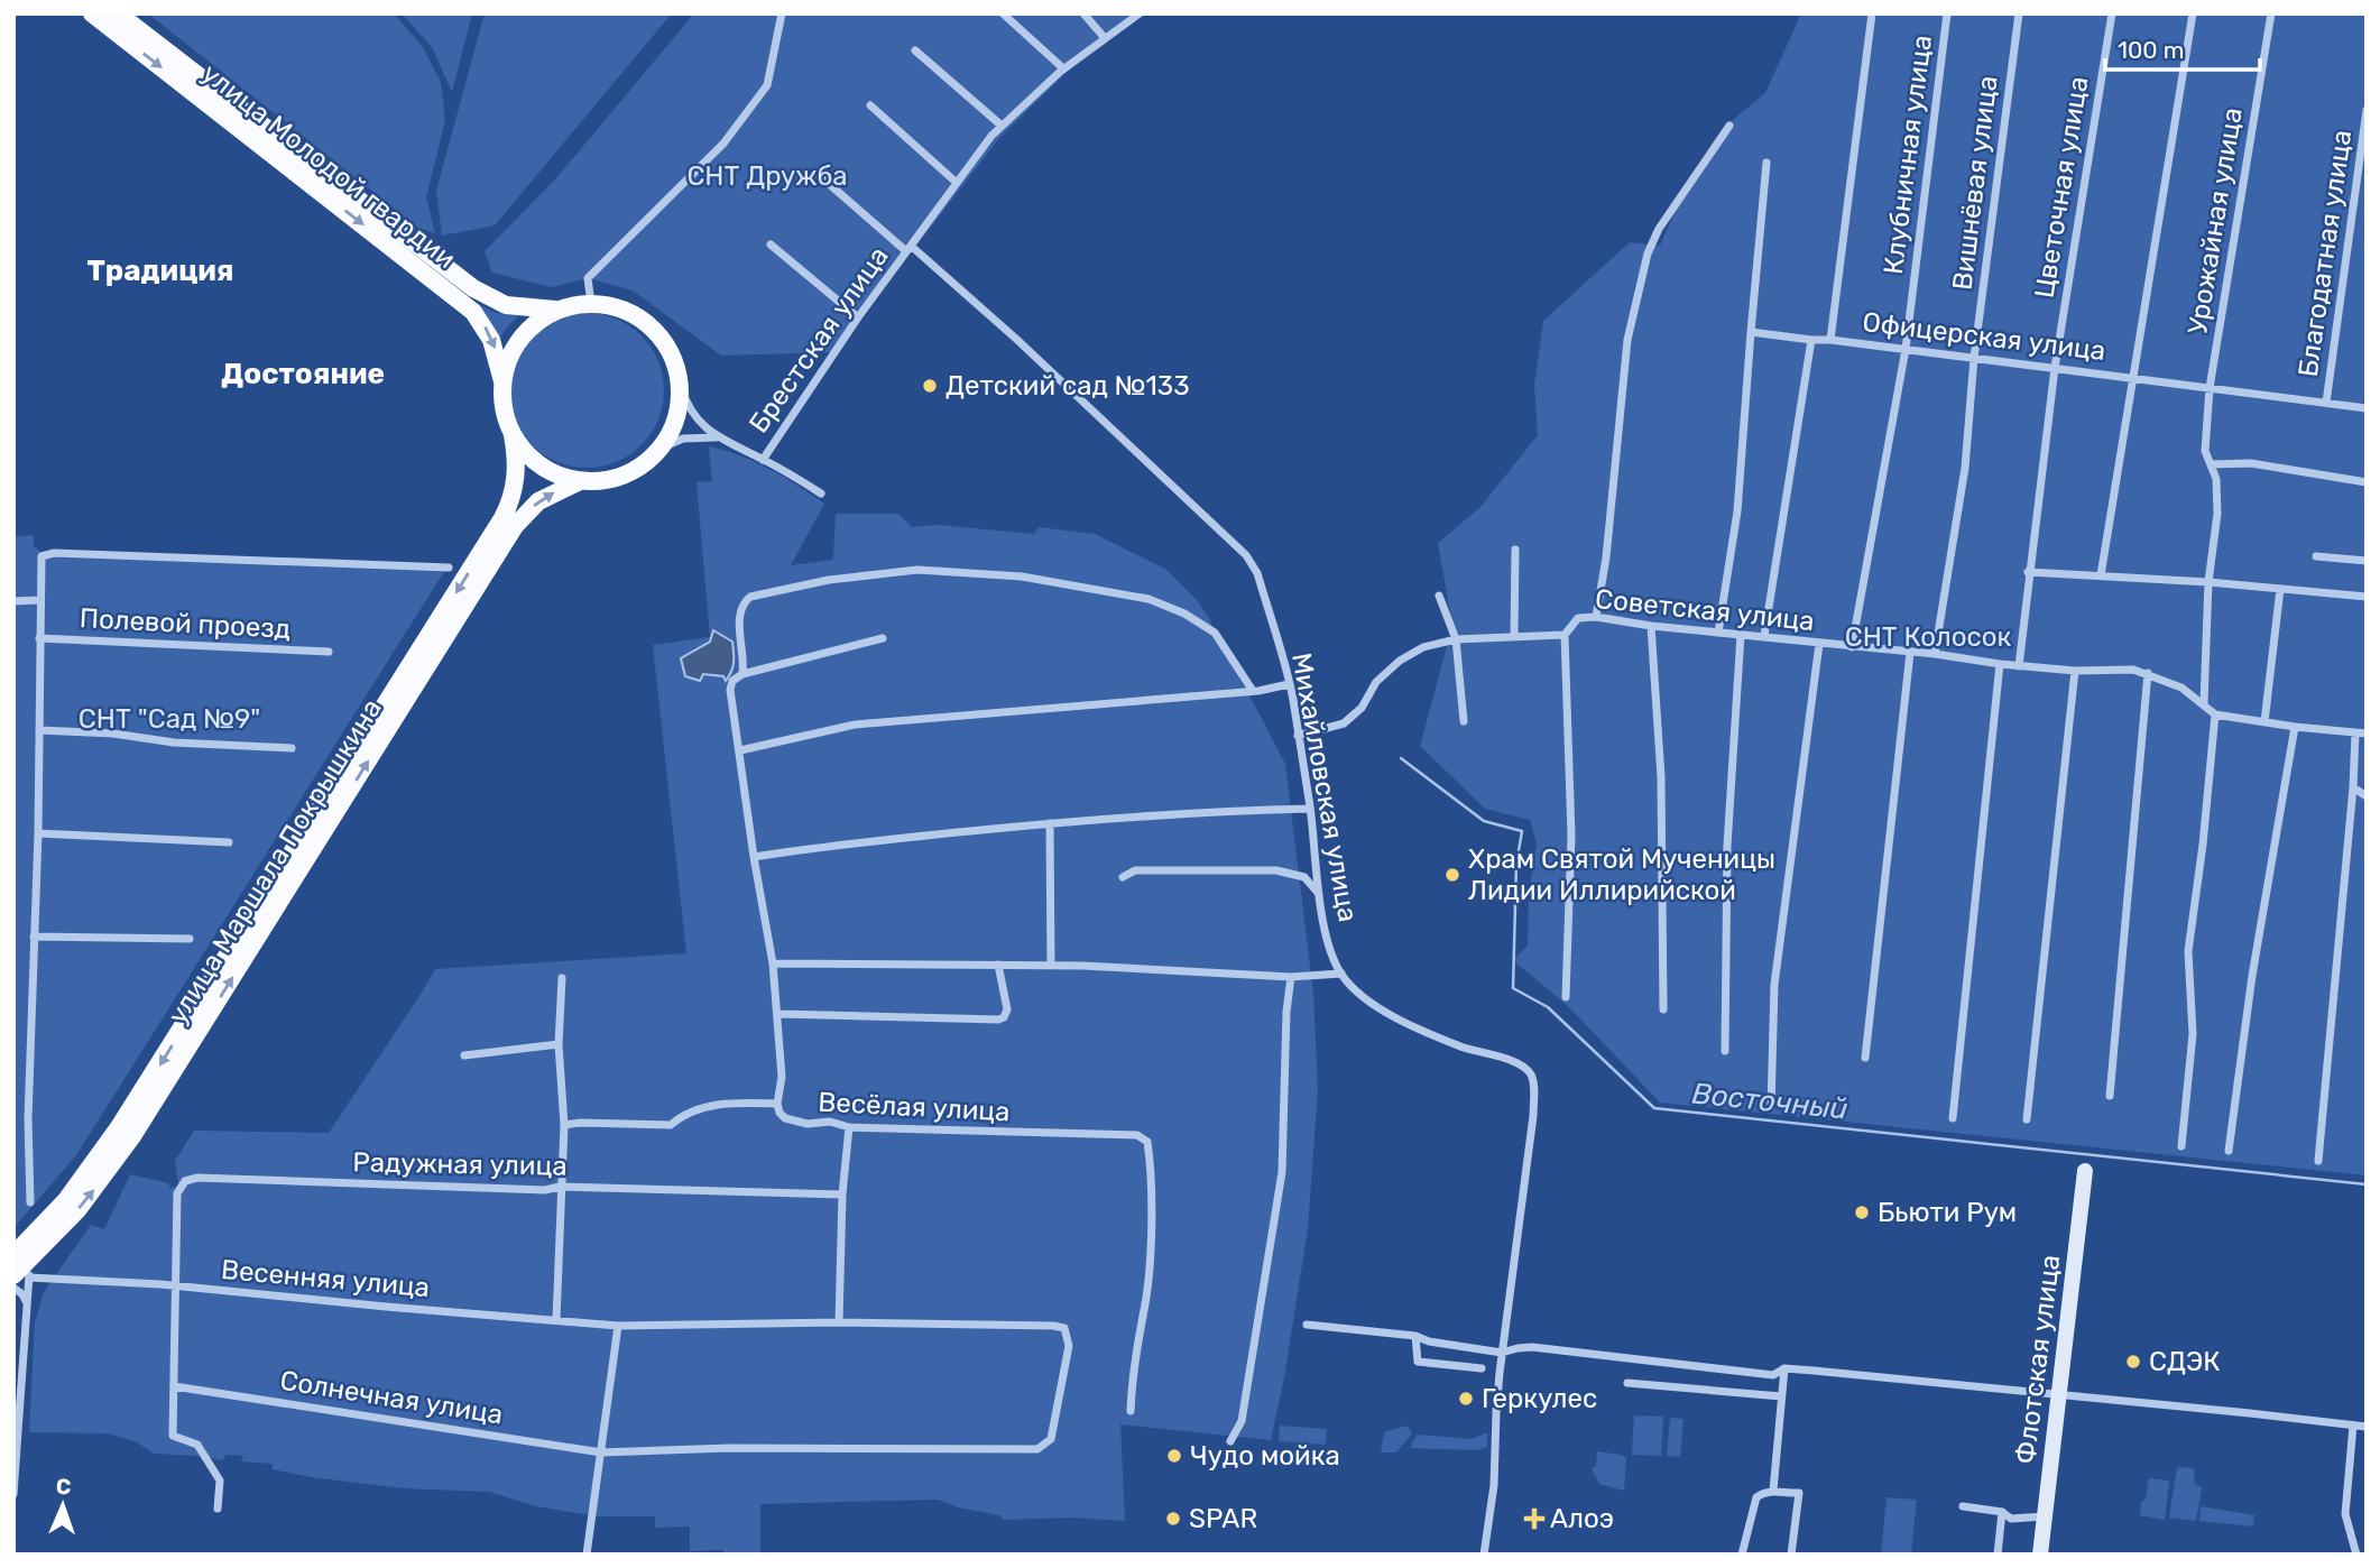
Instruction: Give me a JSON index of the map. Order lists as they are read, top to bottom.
{
  "streets": {
    "main road": ["улица Молодой гвардии", "улица Маршала Покрышкина"],
    "street": [
      "Клубничная улица",
      "Вишнёвая улица",
      "Цветочная улица",
      "Урожайная улица",
      "Благодатная улица",
      "Офицерская улица",
      "Брестская улица",
      "Советская улица",
      "Полевой проезд",
      "Михайловская улица",
      "Весёлая улица",
      "Радужная улица",
      "Весенняя улица",
      "Флотская улица",
      "Солнечная улица"
    ]
  },
  "crossings": [
    ["Клубничная улица", "Офицерская улица"],
    ["Клубничная улица", "Советская улица"],
    ["улица Молодой гвардии", "улица Маршала Покрышкина"],
    ["Вишнёвая улица", "Офицерская улица"],
    ["Вишнёвая улица", "Советская улица"],
    ["Цветочная улица", "Офицерская улица"],
    ["Цветочная улица", "Советская улица"],
    ["Урожайная улица", "Офицерская улица"],
    ["Урожайная улица", "Советская улица"],
    ["Благодатная улица", "Офицерская улица"],
    ["Брестская улица", "Михайловская улица"],
    ["Советская улица", "Михайловская улица"],
    ["улица Маршала Покрышкина", "Весенняя улица"],
    ["Радужная улица", "Весенняя улица"],
    ["Весенняя улица", "Солнечная улица"]
  ],
  "districts": ["Традиция", "Достояние"],
  "water": ["Восточный"],
  "parks": ["СНТ Дружба", "СНТ Колосок", "СНТ \"Сад №9\""],
  "places": {
    "other": [
      "Детский сад №133",
      "Храм Святой Мученицы Лидии Иллирийской",
      "Бьюти Рум",
      "СДЭК",
      "Геркулес",
      "Чудо мойка",
      "SPAR"
    ],
    "health": ["Алоэ"]
  },
  "scale_bar": "100 m",
  "north": "top"
}
